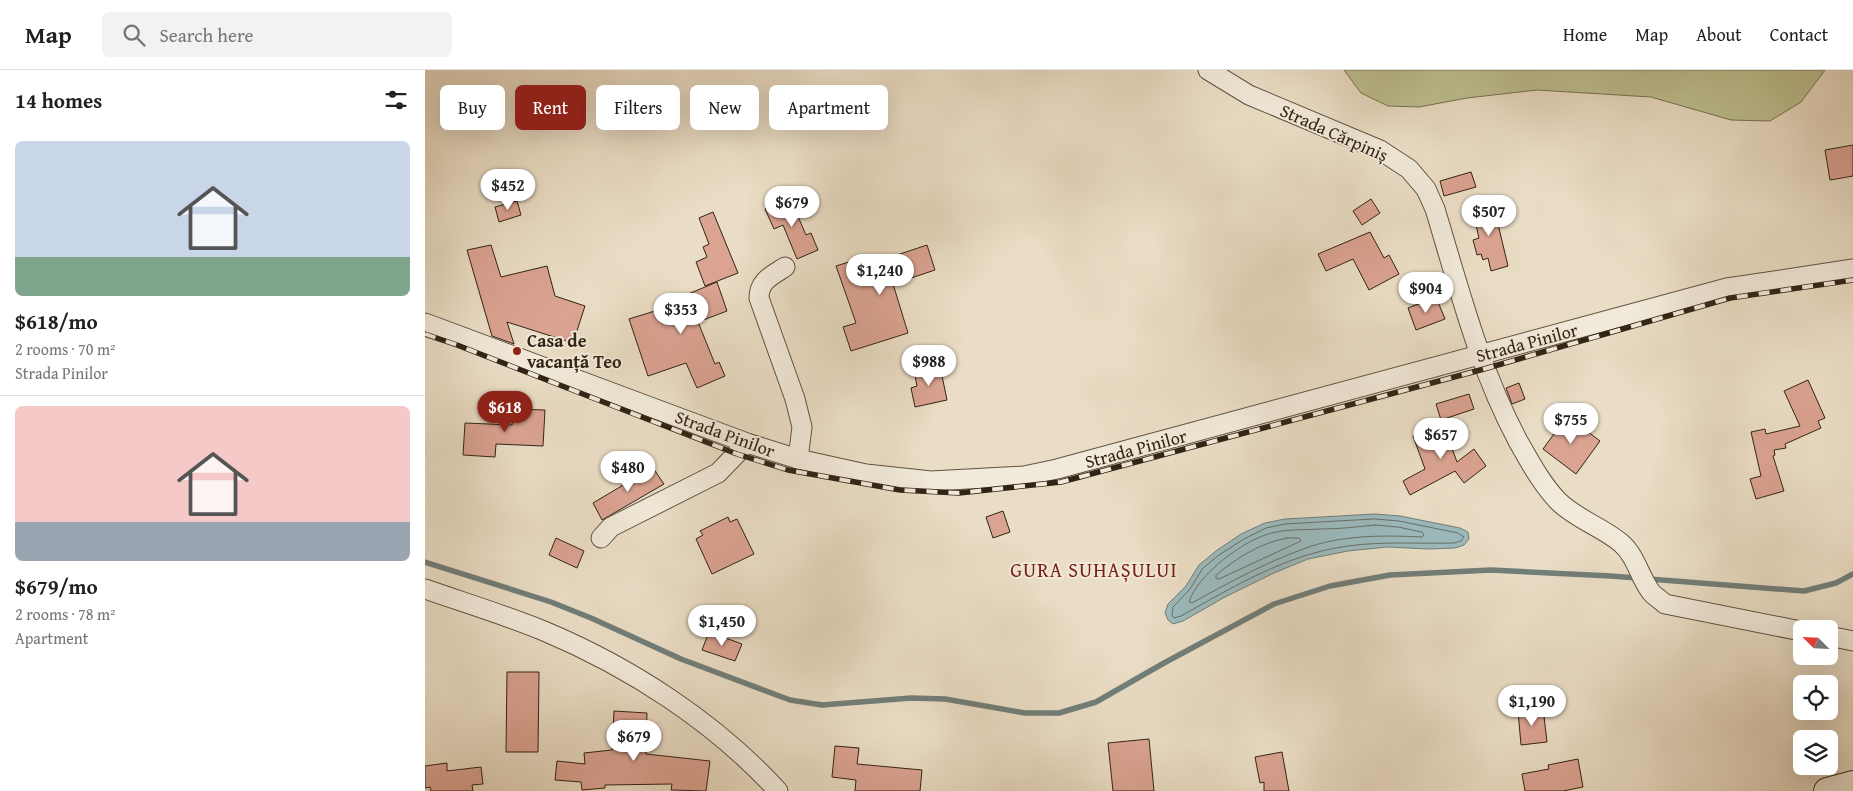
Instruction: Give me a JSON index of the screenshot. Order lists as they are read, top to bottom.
{
  "streets": {
    "street": ["Strada Cărpiniș", "Strada Pinilor"]
  },
  "crossings": [
    ["Strada Cărpiniș", "Strada Pinilor"]
  ],
  "districts": ["GURA SUHAȘULUI"],
  "places": ["Casa de vacanță Teo"],
  "north": "top left",
  "page": {
    "header": "Map",
    "search": "Search here",
    "nav": [
      "Home",
      "Map",
      "About",
      "Contact"
    ],
    "heading": "14 homes",
    "chip": [
      "Buy",
      "Rent",
      "Filters",
      "New",
      "Apartment"
    ],
    "list": [
      {
        "name": "$618/mo",
        "note": "2 rooms · 70 m² · Strada Pinilor"
      },
      {
        "name": "$679/mo",
        "note": "2 rooms · 78 m² · Apartment"
      }
    ],
    "price": [
      "$452",
      "$679",
      "$507",
      "$1,240",
      "$904",
      "$353",
      "$988",
      "$618",
      "$755",
      "$657",
      "$480",
      "$1,450",
      "$1,190",
      "$679"
    ]
  }
}
